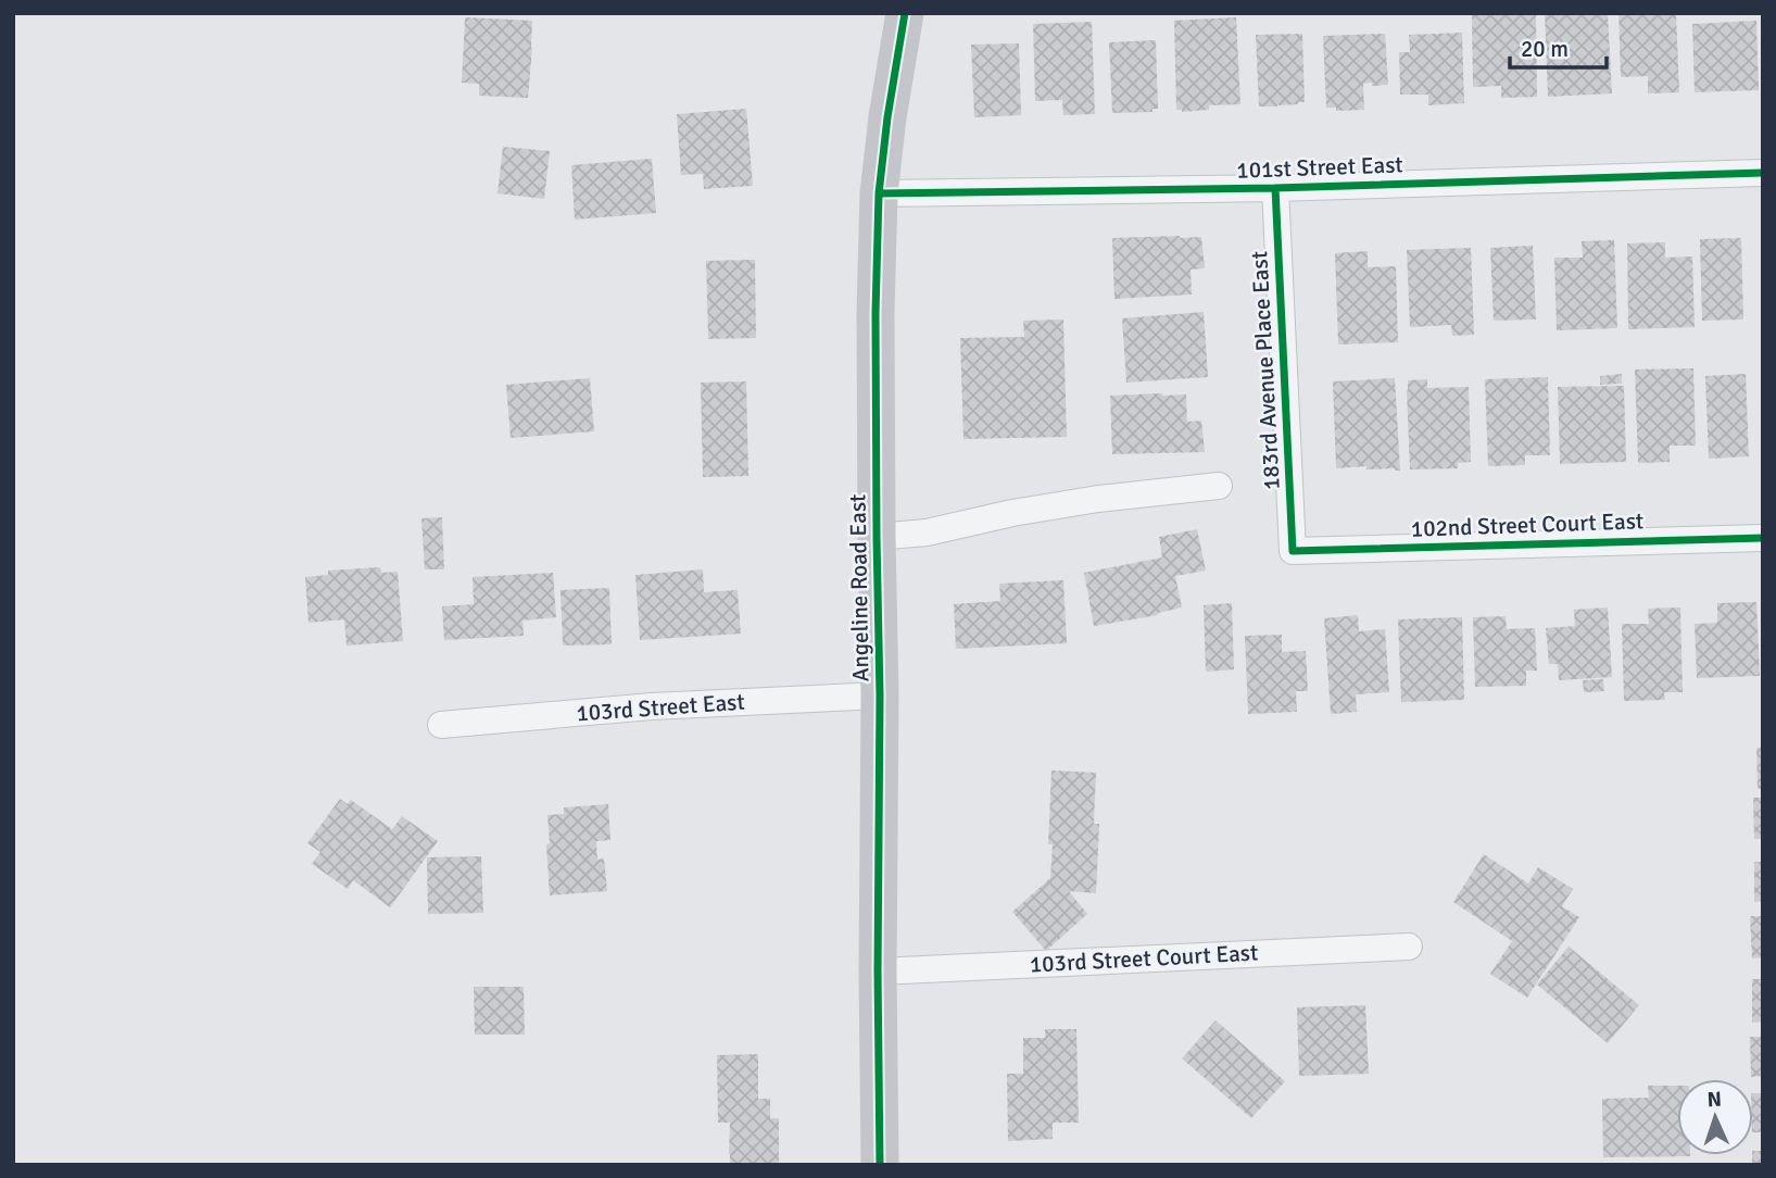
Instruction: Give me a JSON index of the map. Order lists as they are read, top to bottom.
{
  "streets": {
    "street": [
      "101st Street East",
      "183rd Avenue Place East",
      "102nd Street Court East",
      "Angeline Road East",
      "103rd Street East",
      "103rd Street Court East"
    ]
  },
  "crossings": [
    ["101st Street East", "183rd Avenue Place East"],
    ["101st Street East", "Angeline Road East"],
    ["183rd Avenue Place East", "102nd Street Court East"],
    ["Angeline Road East", "103rd Street East"],
    ["Angeline Road East", "103rd Street Court East"]
  ],
  "scale_bar": "20 m",
  "north": "top"
}
